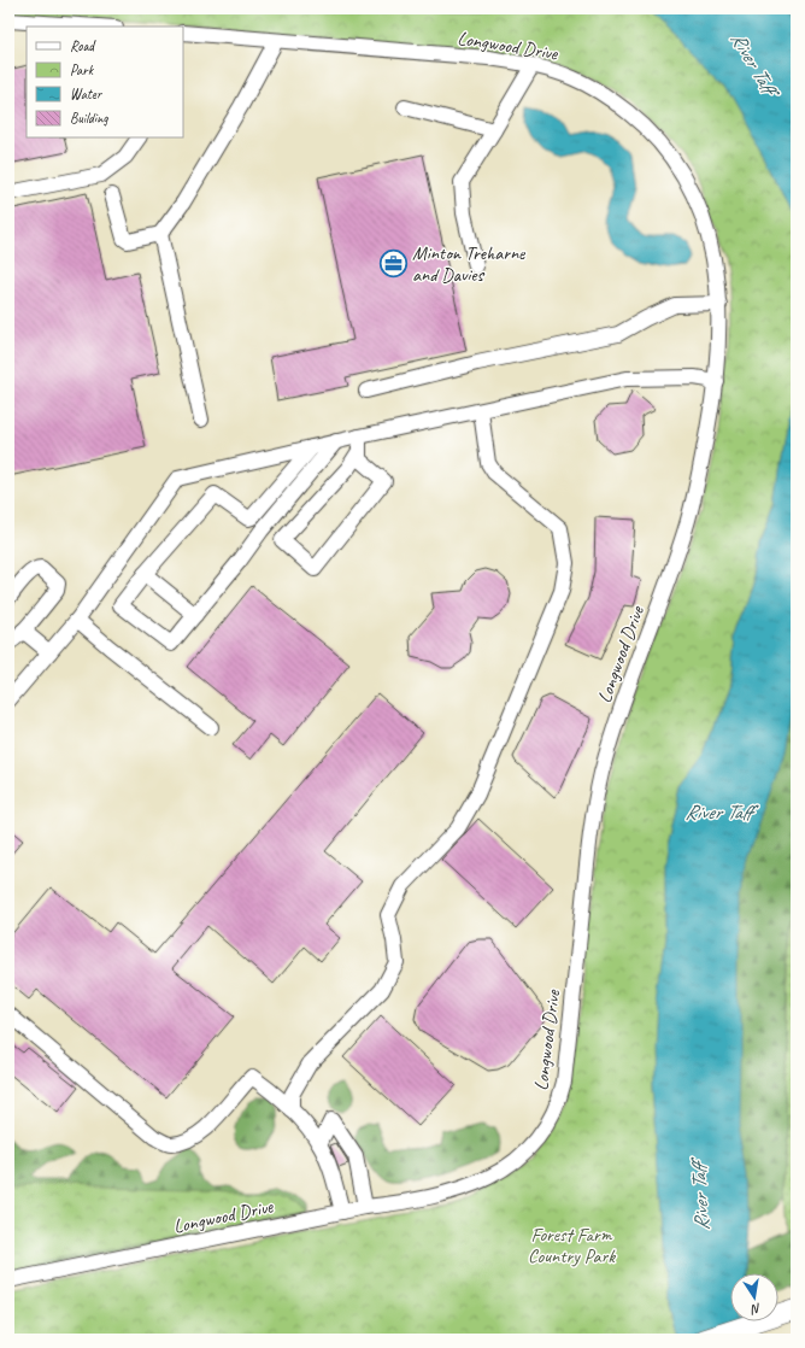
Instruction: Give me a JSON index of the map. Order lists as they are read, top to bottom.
{
  "streets": {
    "street": ["Longwood Drive"]
  },
  "water": ["River Taff"],
  "parks": ["Forest Farm Country Park"],
  "places": {
    "office": ["Minton Treharne and Davies"]
  },
  "legend": [
    "Road",
    "Park",
    "Water",
    "Building"
  ],
  "north": "bottom"
}
